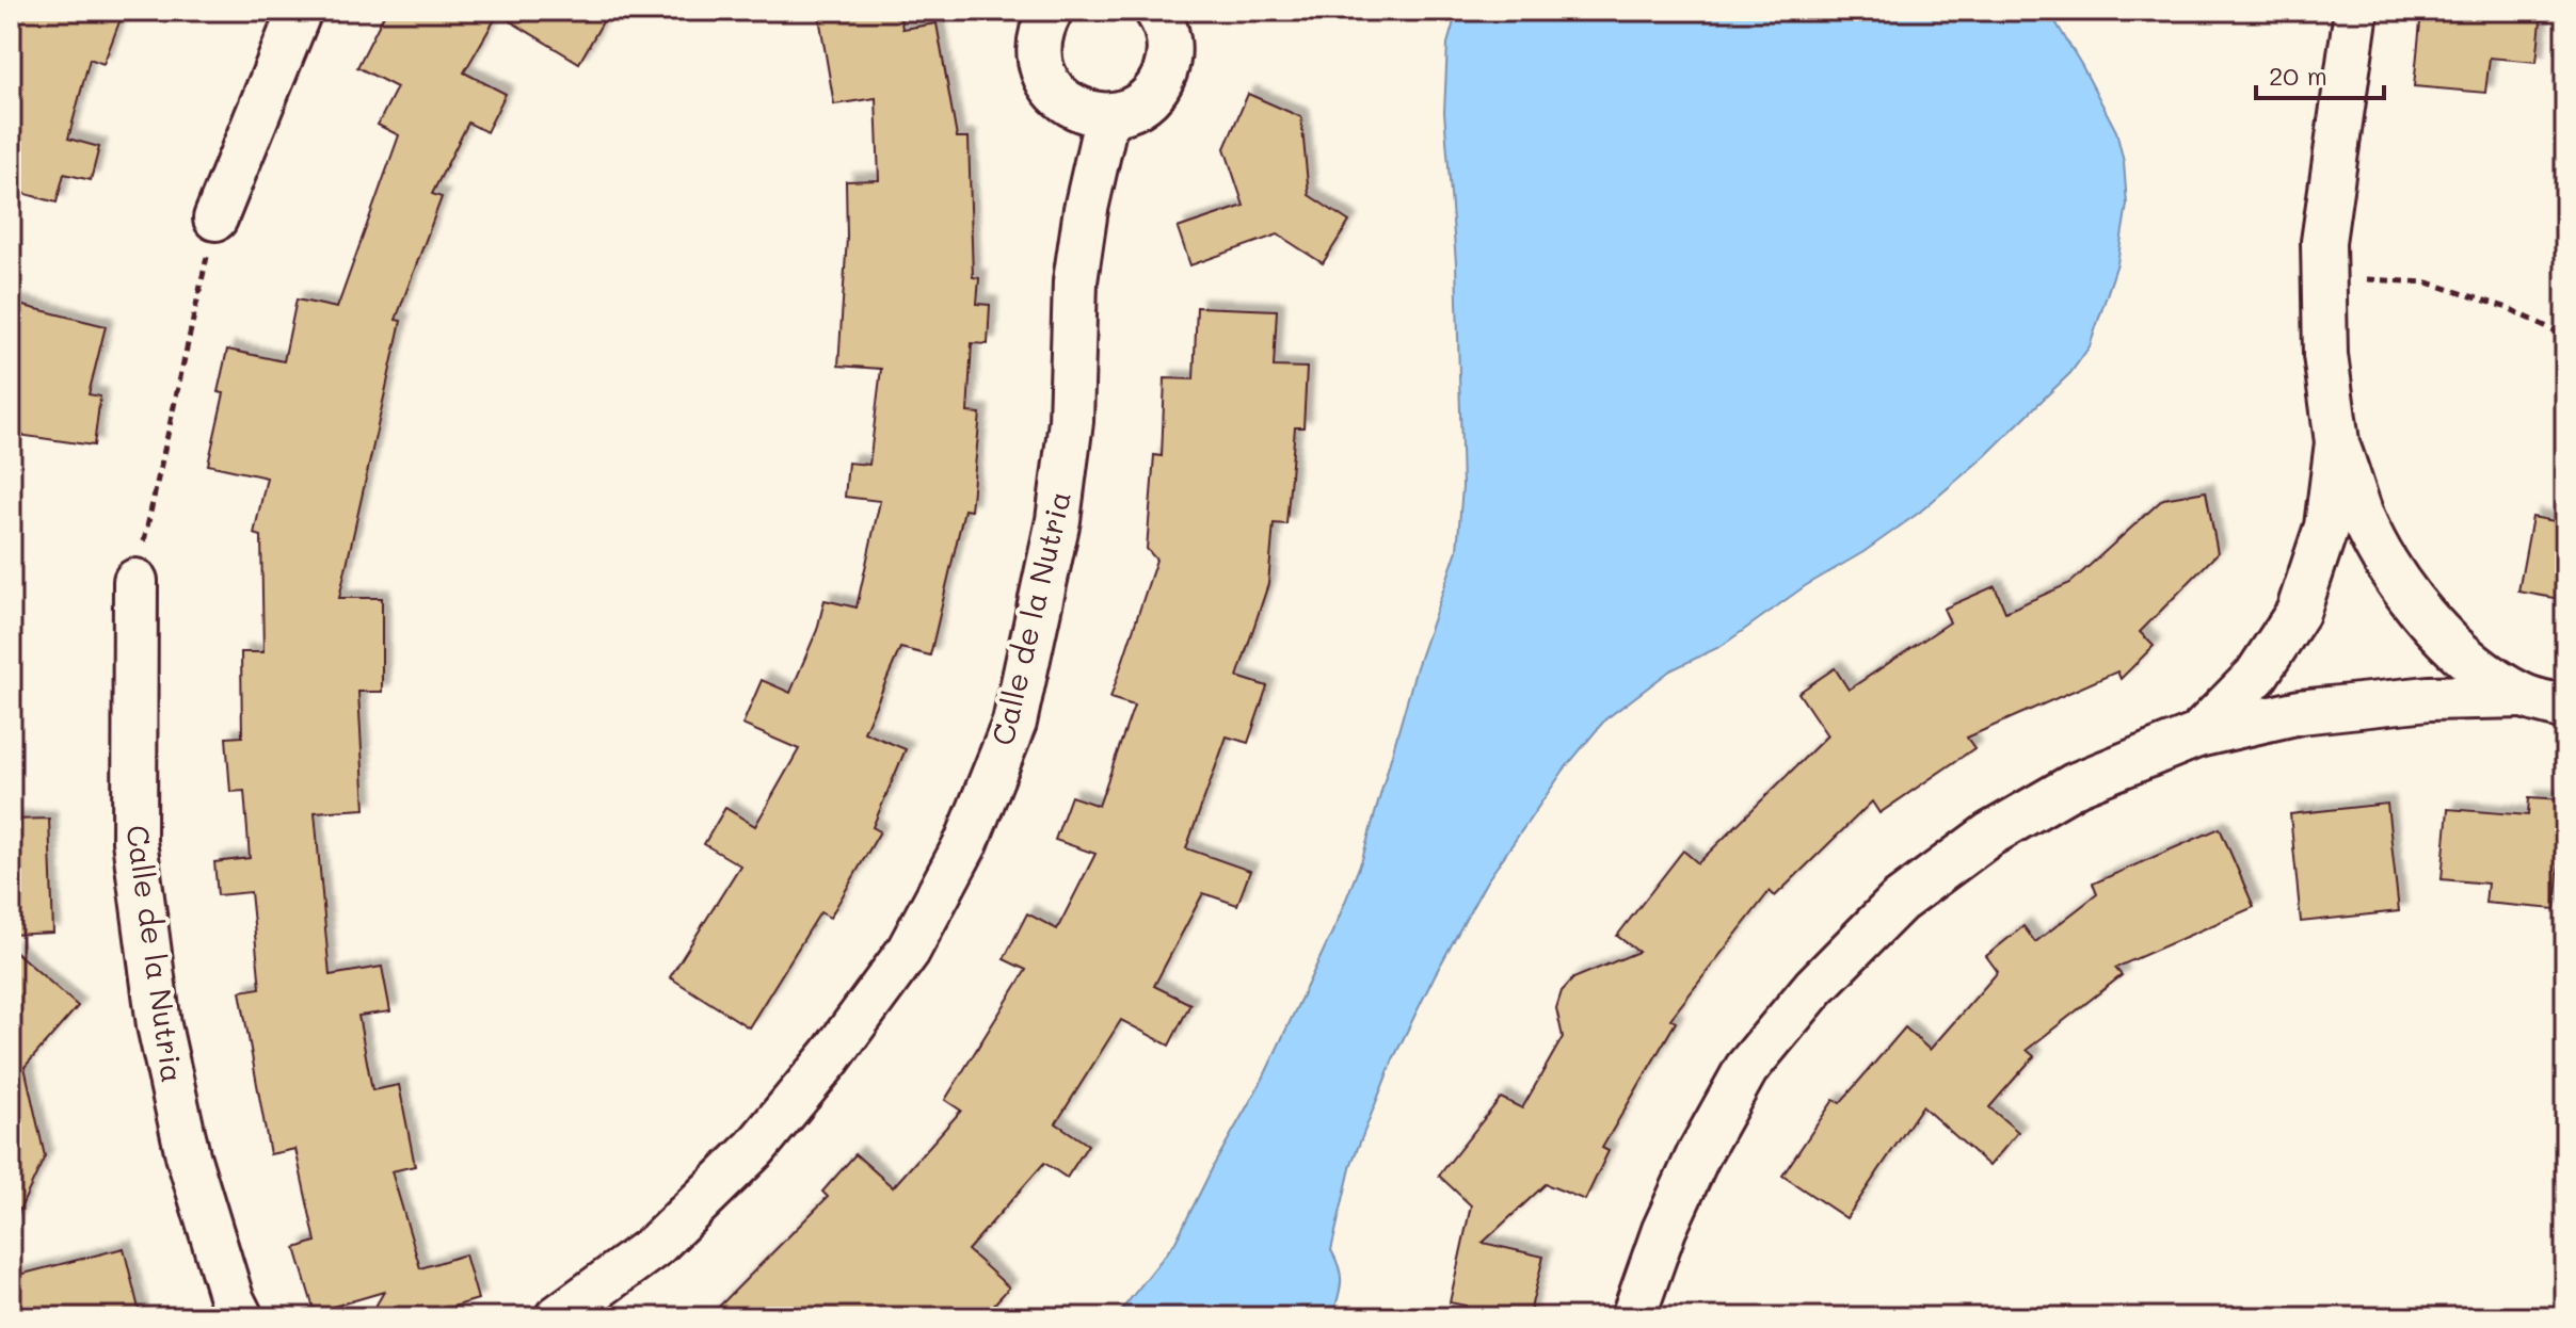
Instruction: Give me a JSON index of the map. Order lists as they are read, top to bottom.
{
  "streets": {
    "street": ["Calle de la Nutria"]
  },
  "scale_bar": "20 m"
}
